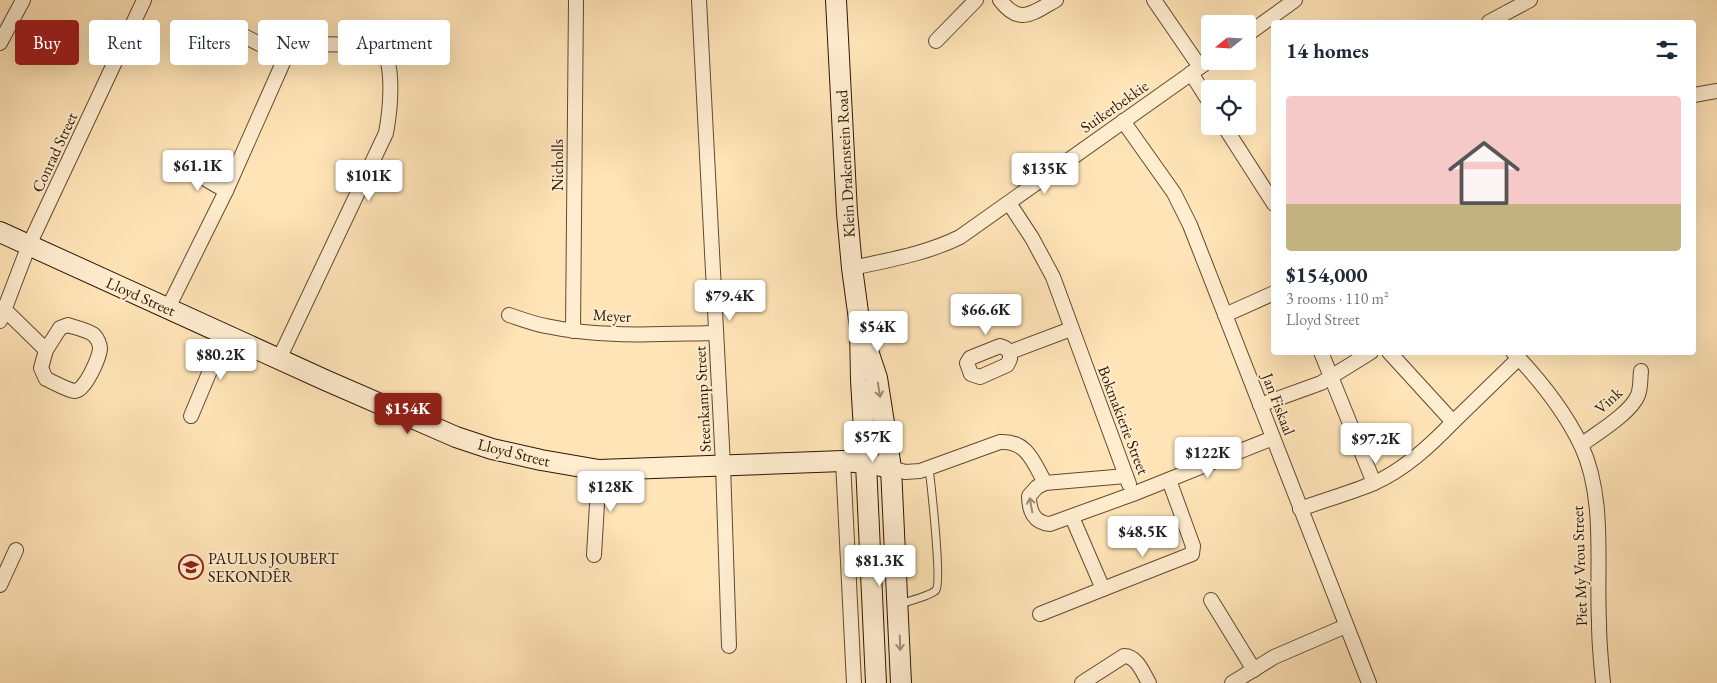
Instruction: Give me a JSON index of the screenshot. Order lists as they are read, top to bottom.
{
  "streets": {
    "main road": ["Klein Drakenstein Road", "Lloyd Street"],
    "street": [
      "Suikerbekkie",
      "Conrad Street",
      "Nicholls",
      "Meyer",
      "Steenkamp Street",
      "Vink",
      "Jan Fiskaal",
      "Bokmakierie Street",
      "Piet My Vrou Street"
    ]
  },
  "crossings": [
    ["Suikerbekkie", "Klein Drakenstein Road"],
    ["Suikerbekkie", "Jan Fiskaal"],
    ["Suikerbekkie", "Bokmakierie Street"],
    ["Conrad Street", "Lloyd Street"],
    ["Klein Drakenstein Road", "Lloyd Street"],
    ["Nicholls", "Meyer"],
    ["Lloyd Street", "Steenkamp Street"],
    ["Meyer", "Steenkamp Street"],
    ["Vink", "Piet My Vrou Street"],
    ["Jan Fiskaal", "Bokmakierie Street"]
  ],
  "places": {
    "school or university": ["PAULUS JOUBERT SEKONDÊR"]
  },
  "north": "left",
  "page": {
    "chip": [
      "Buy",
      "Rent",
      "Filters",
      "New",
      "Apartment"
    ],
    "heading": "14 homes",
    "list": [
      {
        "name": "$154,000",
        "note": "3 rooms · 110 m² · Lloyd Street"
      }
    ],
    "price": [
      "$61.1K",
      "$135K",
      "$101K",
      "$79.4K",
      "$66.6K",
      "$54K",
      "$80.2K",
      "$154K",
      "$57K",
      "$97.2K",
      "$122K",
      "$128K",
      "$48.5K",
      "$81.3K"
    ]
  }
}
